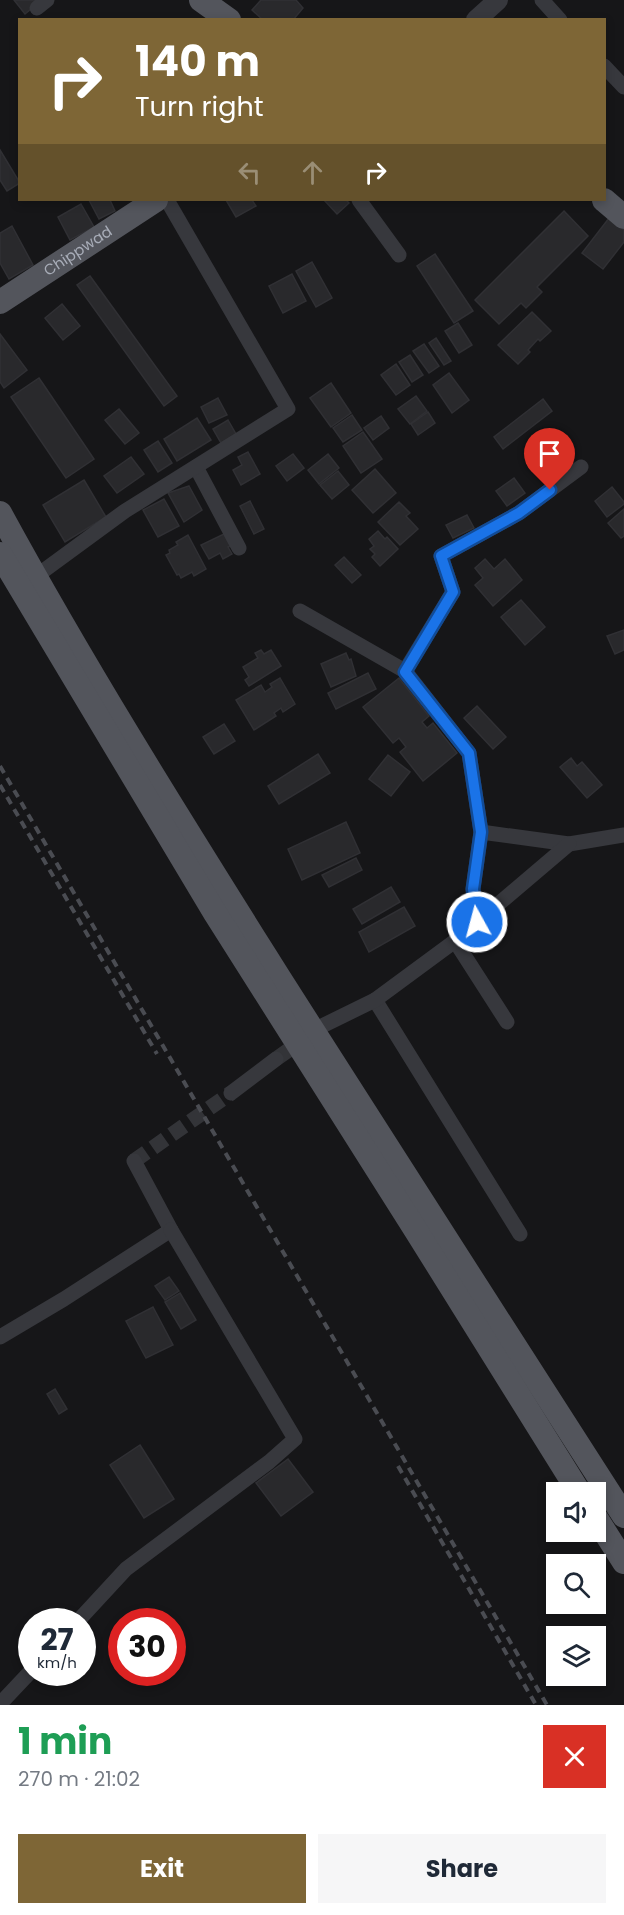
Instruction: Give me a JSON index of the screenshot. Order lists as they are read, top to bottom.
{
  "streets": {
    "main road": ["Chippwad"]
  },
  "page": {
    "turn": ["140 m", "Turn right"],
    "speed": "27 km/h",
    "limit": "30",
    "heading": ["1 min", "270 m · 21:02"],
    "buttons": ["Exit", "Share"]
  }
}
